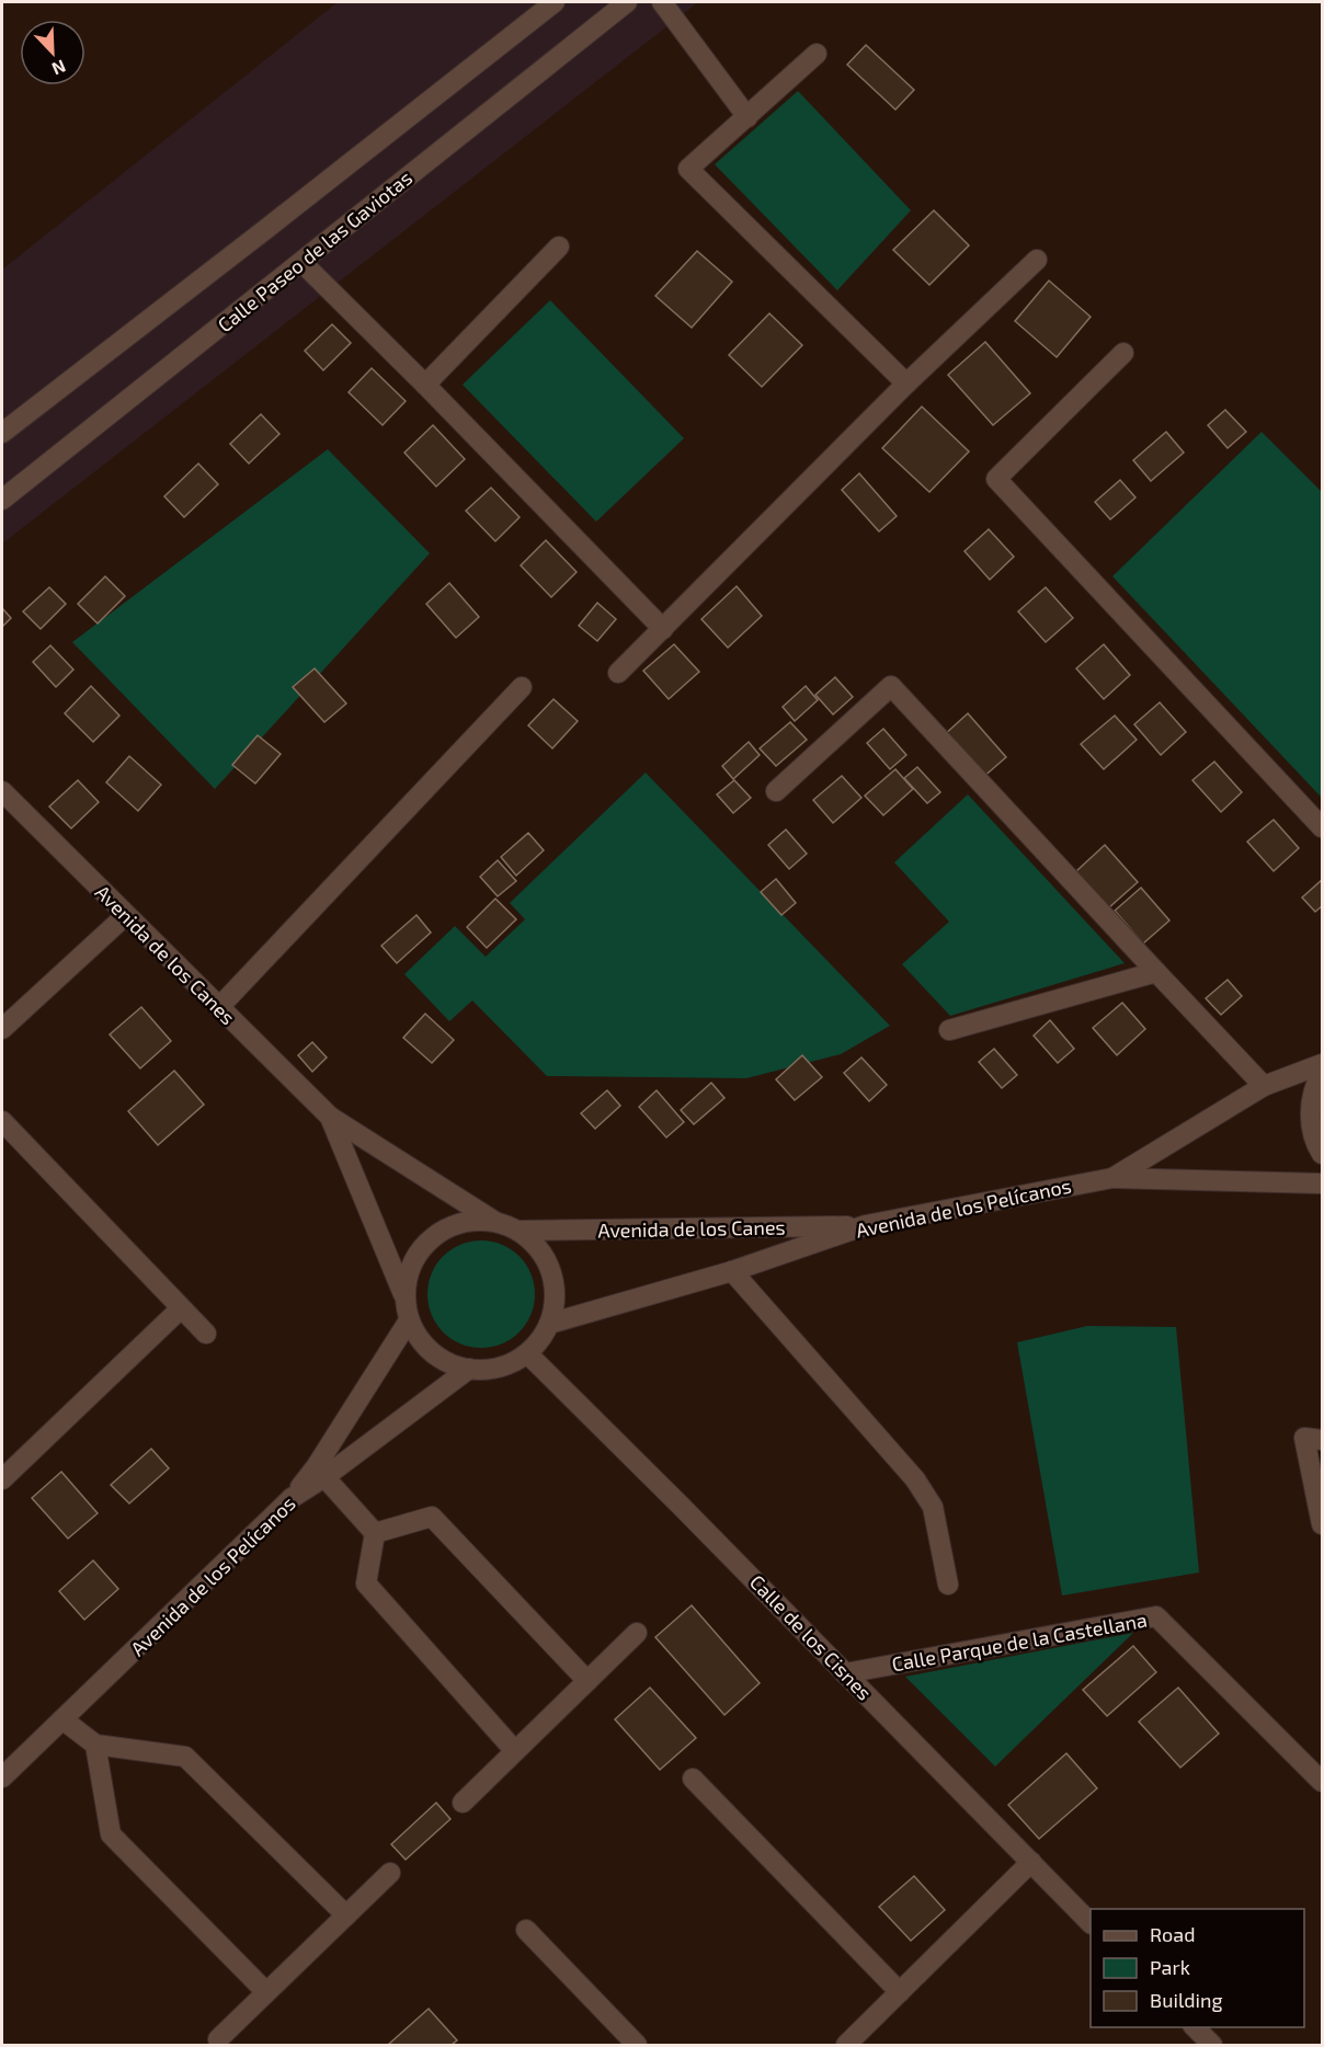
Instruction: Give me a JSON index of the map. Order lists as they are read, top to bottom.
{
  "streets": {
    "street": [
      "Calle Paseo de las Gaviotas",
      "Avenida de los Canes",
      "Avenida de los Pelícanos",
      "Calle de los Cisnes",
      "Calle Parque de la Castellana"
    ]
  },
  "crossings": [
    ["Avenida de los Canes", "Avenida de los Pelícanos"],
    ["Avenida de los Canes", "Calle de los Cisnes"],
    ["Avenida de los Pelícanos", "Calle de los Cisnes"],
    ["Calle de los Cisnes", "Calle Parque de la Castellana"]
  ],
  "legend": ["Road", "Park", "Building"],
  "north": "bottom right"
}
